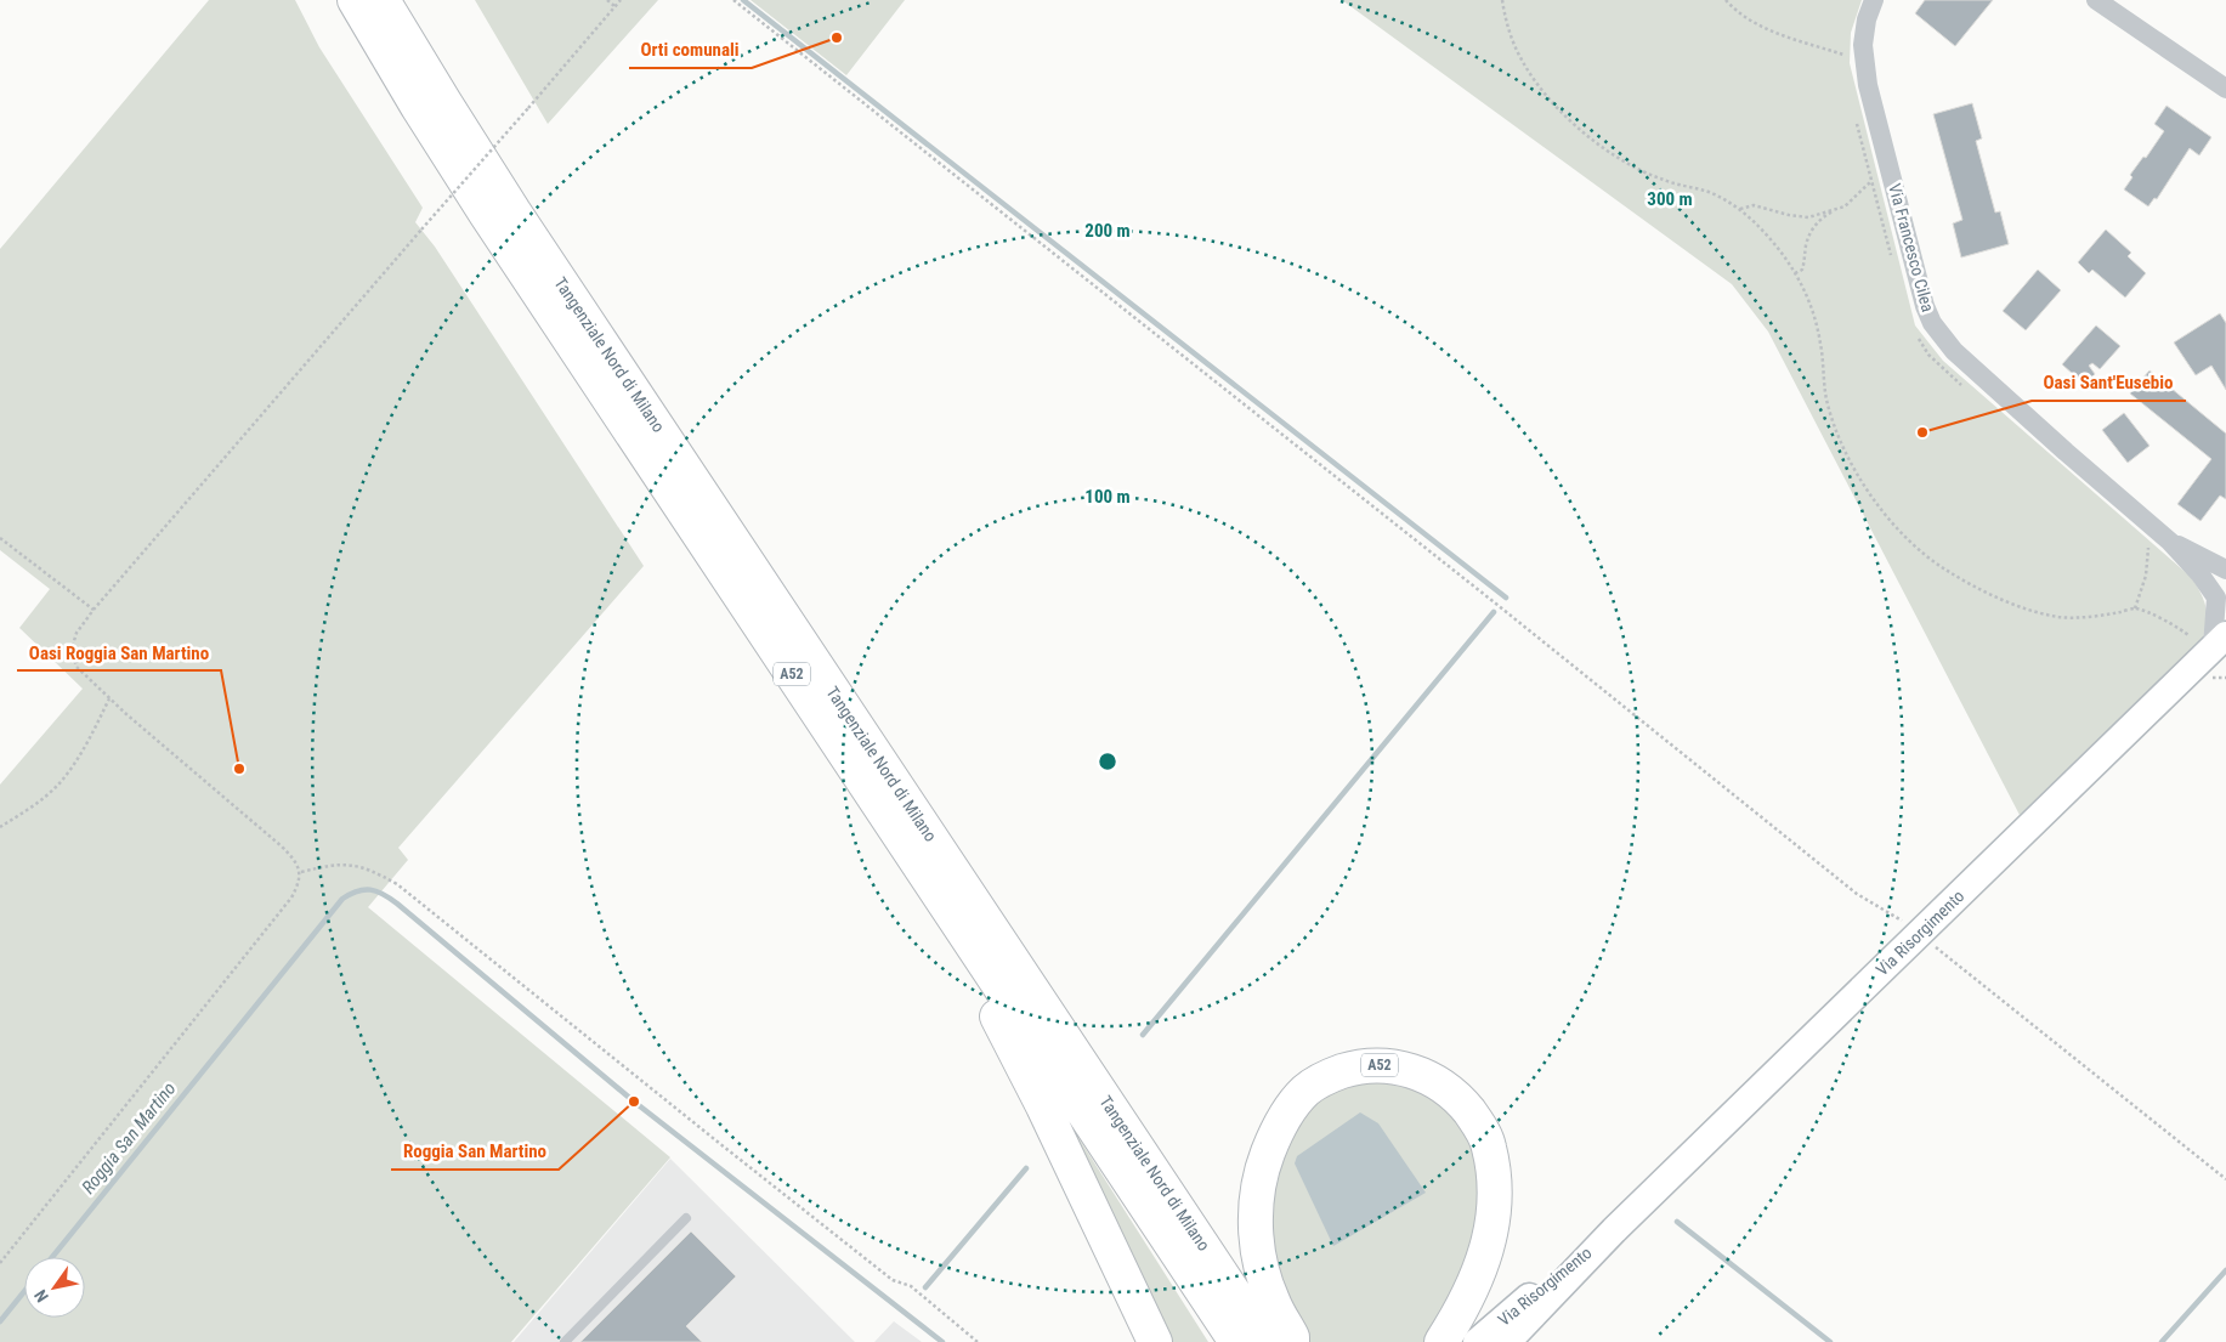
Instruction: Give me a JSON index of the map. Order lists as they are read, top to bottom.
{
  "streets": {
    "highway": ["Tangenziale Nord di Milano", "A52"],
    "street": ["Via Francesco Cilea", "Via Risorgimento"]
  },
  "crossings": [
    ["Via Francesco Cilea", "Via Risorgimento"],
    ["Tangenziale Nord di Milano", "A52"]
  ],
  "water": ["Roggia San Martino"],
  "places": [
    "Orti comunali",
    "Oasi Sant'Eusebio",
    "Oasi Roggia San Martino",
    "Roggia San Martino"
  ],
  "north": "bottom left",
  "rings": ["300 m", "200 m", "100 m"]
}
